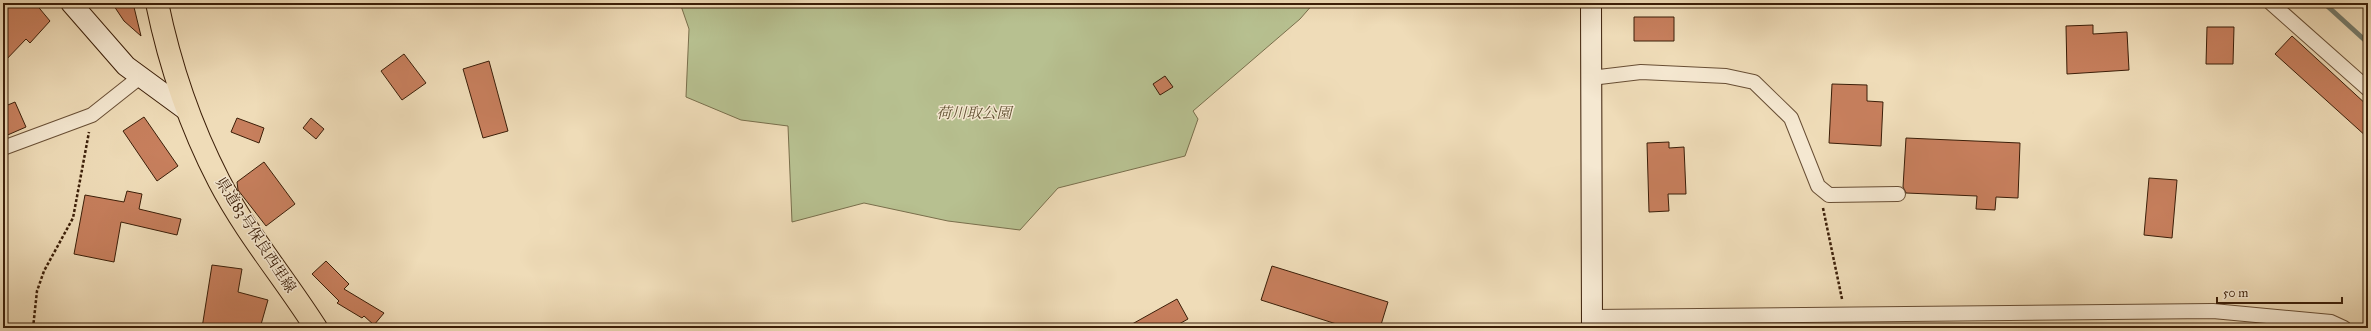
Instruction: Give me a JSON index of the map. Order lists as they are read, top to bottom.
{
  "streets": {
    "main road": ["県道83号保良西里線"]
  },
  "parks": ["荷川取公園"],
  "scale_bar": "50 m"
}
